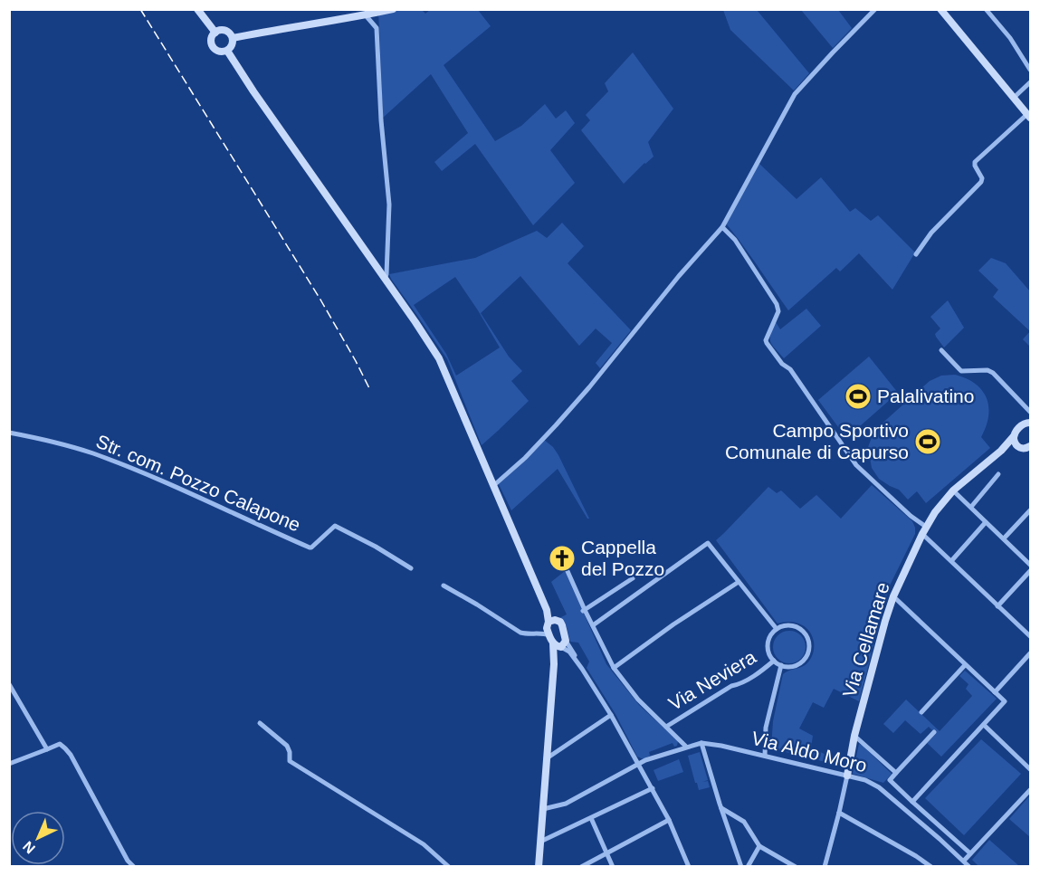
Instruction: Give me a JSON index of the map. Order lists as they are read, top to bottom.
{
  "streets": {
    "main road": ["Via Cellamare"],
    "street": ["Str. com. Pozzo Calapone", "Via Neviera", "Via Aldo Moro"]
  },
  "crossings": [
    ["Via Cellamare", "Via Aldo Moro"]
  ],
  "places": {
    "sports": ["Palalivatino", "Campo Sportivo Comunale di Capurso"],
    "church": ["Cappella del Pozzo"]
  },
  "north": "bottom left"
}
